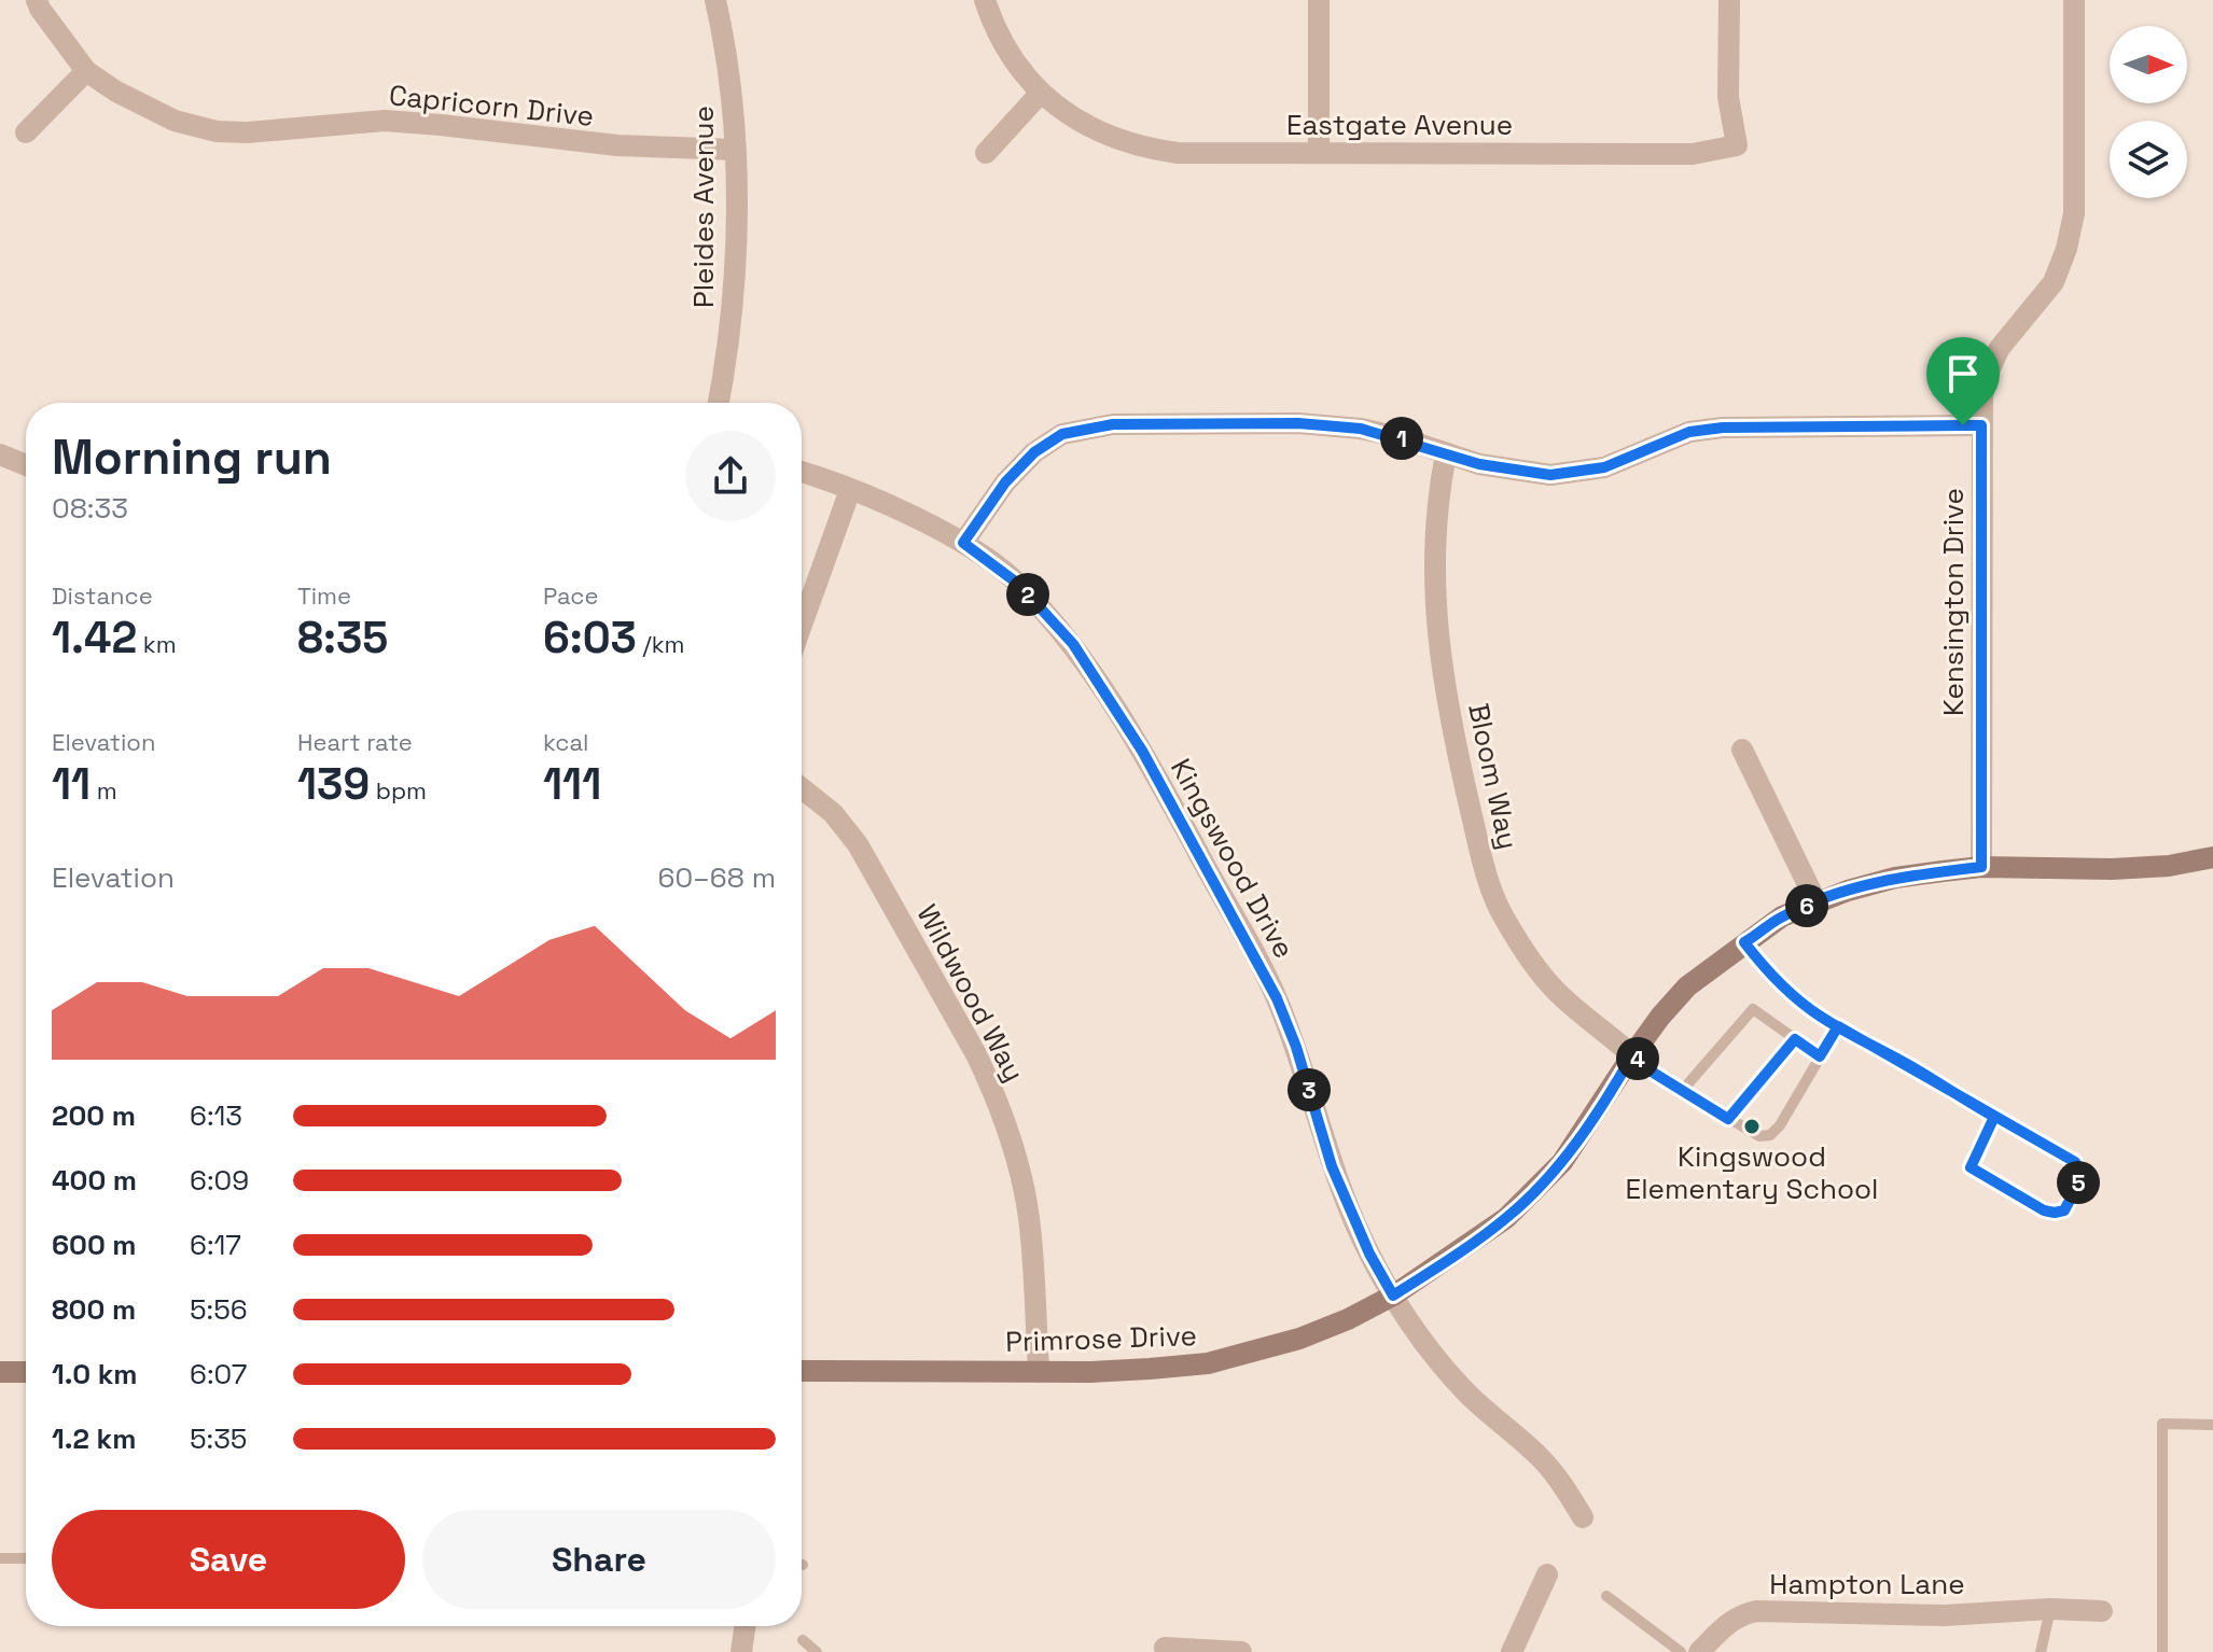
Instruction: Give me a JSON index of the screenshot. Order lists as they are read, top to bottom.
{
  "streets": {
    "street": [
      "Capricorn Drive",
      "Eastgate Avenue",
      "Pleides Avenue",
      "Kensington Drive",
      "Bloom Way",
      "Kingswood Drive",
      "Wildwood Way",
      "Primrose Drive",
      "Hampton Lane"
    ]
  },
  "crossings": [
    ["Capricorn Drive", "Pleides Avenue"],
    ["Kensington Drive", "Primrose Drive"],
    ["Bloom Way", "Primrose Drive"],
    ["Kingswood Drive", "Primrose Drive"],
    ["Wildwood Way", "Primrose Drive"]
  ],
  "places": ["Kingswood Elementary School"],
  "north": "right",
  "page": {
    "heading": ["Morning run", "08:33"],
    "pins": [
      "1",
      "2",
      "6",
      "4",
      "3",
      "5"
    ],
    "stats": [
      ["Distance", "1.42 km"],
      ["Time", "8:35"],
      ["Pace", "6:03 /km"],
      ["Elevation", "11 m"],
      ["Heart rate", "139 bpm"],
      ["kcal", "111"]
    ],
    "chart": ["Elevation", "60–68 m"],
    "list": [
      {
        "name": "200 m",
        "note": "6:13"
      },
      {
        "name": "400 m",
        "note": "6:09"
      },
      {
        "name": "600 m",
        "note": "6:17"
      },
      {
        "name": "800 m",
        "note": "5:56"
      },
      {
        "name": "1.0 km",
        "note": "6:07"
      },
      {
        "name": "1.2 km",
        "note": "5:35"
      }
    ],
    "buttons": ["Save", "Share"]
  }
}
